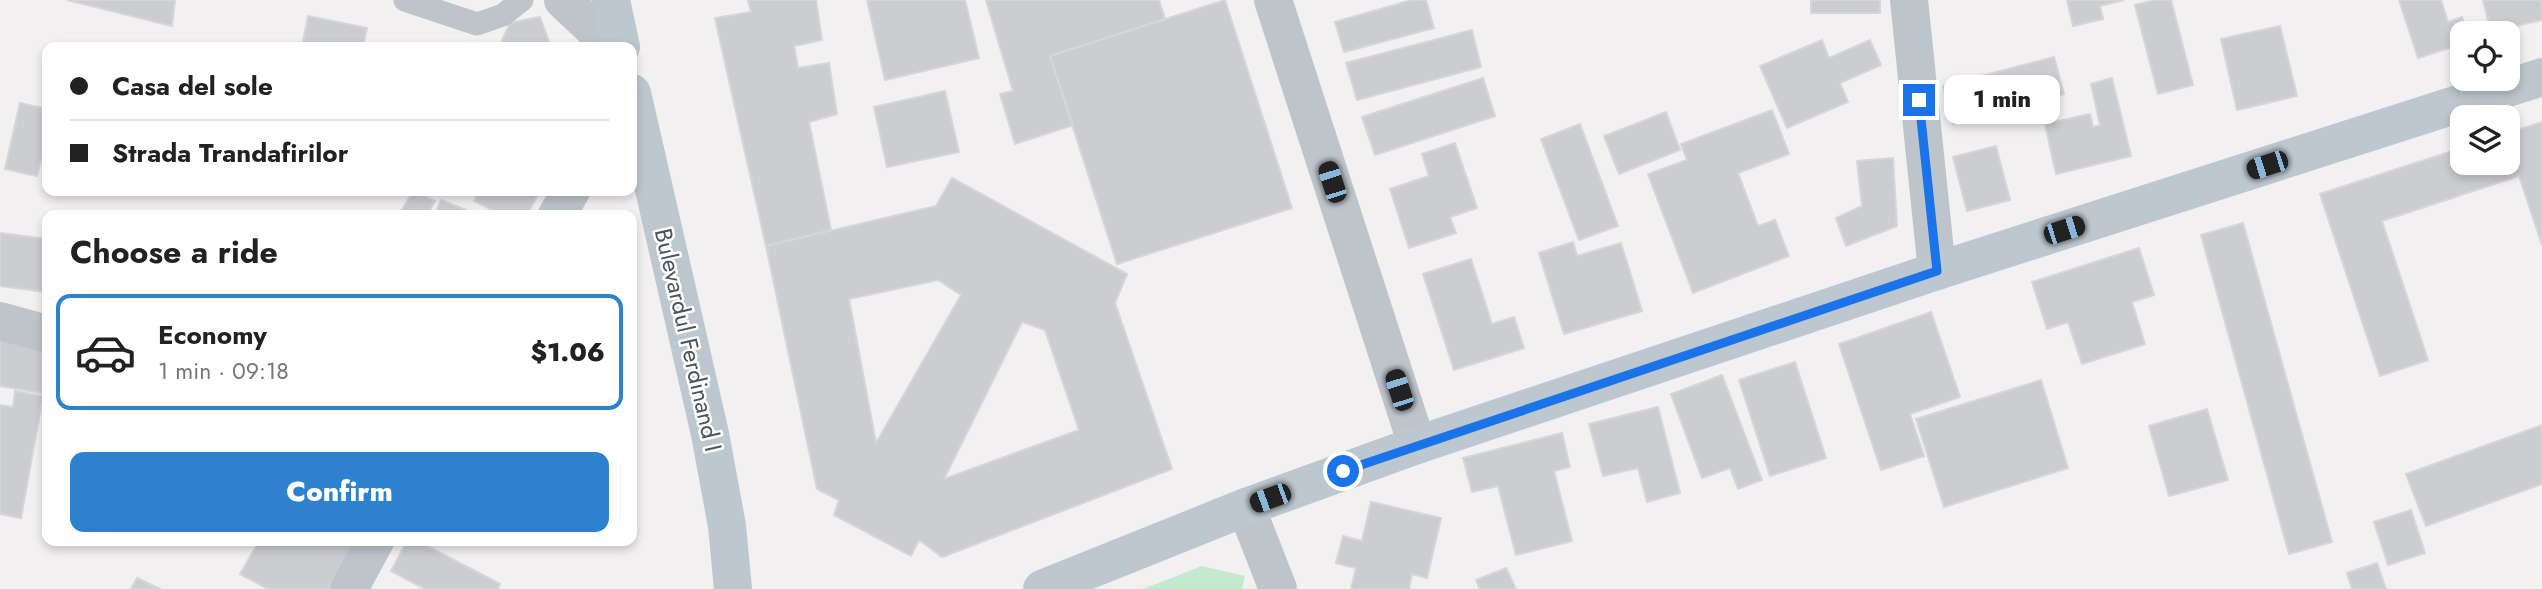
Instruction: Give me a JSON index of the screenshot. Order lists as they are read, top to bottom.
{
  "streets": {
    "main road": ["Bulevardul Ferdinand I"]
  },
  "page": {
    "banner": ["Casa del sole", "Strada Trandafirilor"],
    "bubble": "1 min",
    "heading": "Choose a ride",
    "list": [
      {
        "name": "Economy",
        "note": "1 min · 09:18",
        "value": "$1.06"
      }
    ],
    "buttons": "Confirm"
  }
}
